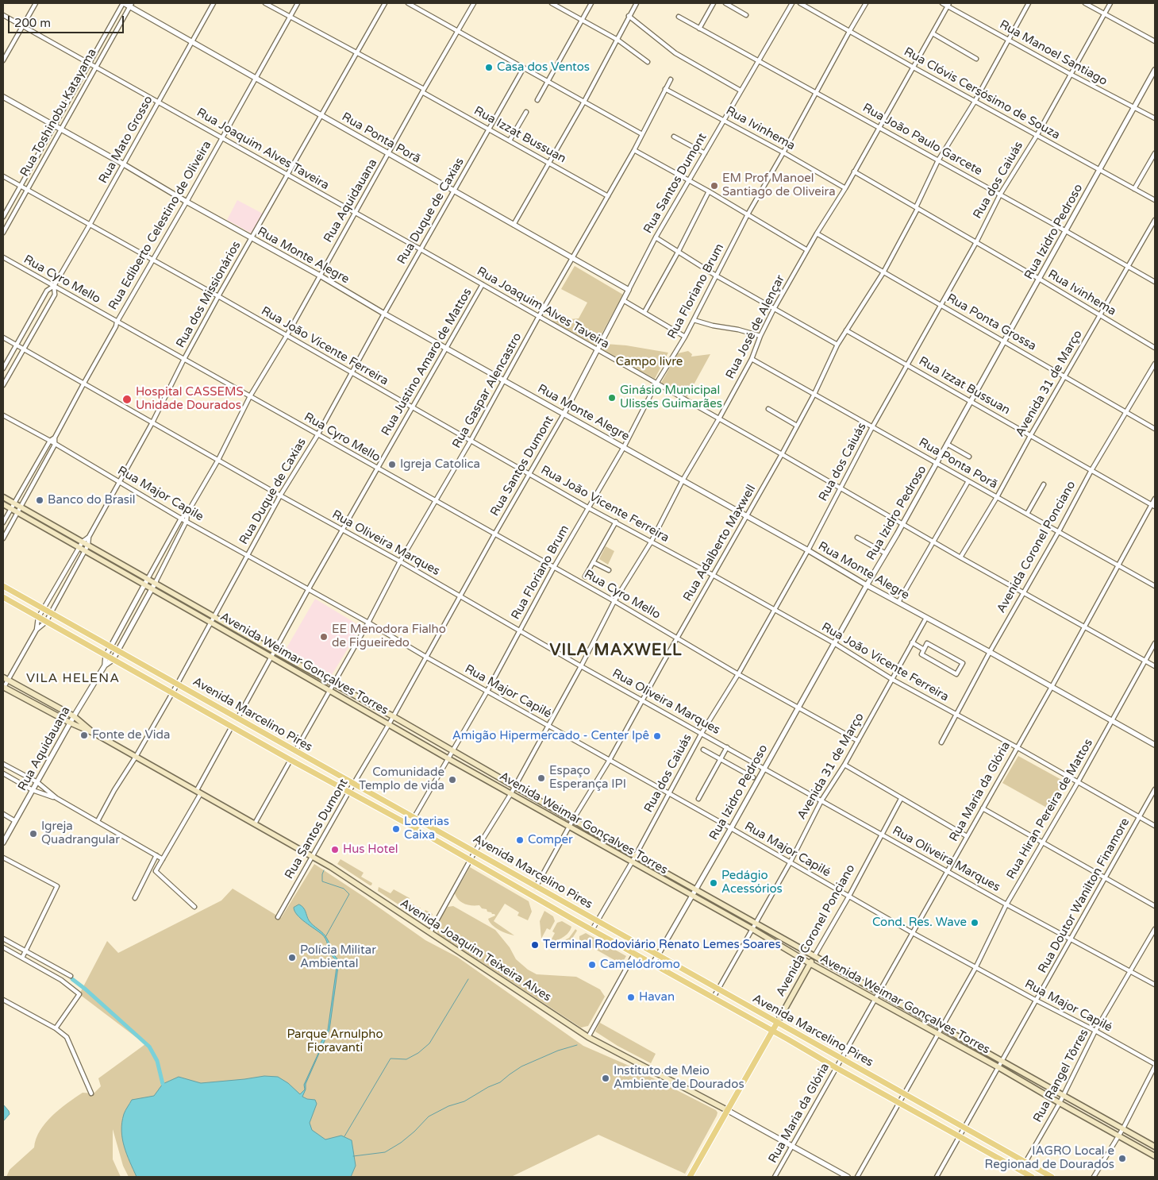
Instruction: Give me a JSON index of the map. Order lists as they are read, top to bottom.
{
  "streets": {
    "main road": [
      "Avenida Coronel Ponciano",
      "Avenida Weimar Gonçalves Torres",
      "Avenida Marcelino Pires",
      "Avenida Joaquim Teixeira Alves"
    ],
    "street": [
      "Rua Manoel Santiago",
      "Rua Clóvis Cersósimo de Souza",
      "Rua Toshinobu Katayama",
      "Rua Ivinhema",
      "Rua Izzat Bussuan",
      "Rua Ponta Porã",
      "Rua Mato Grosso",
      "Rua João Paulo Garcete",
      "Rua Joaquim Alves Taveira",
      "Rua dos Caiuás",
      "Rua Santos Dumont",
      "Rua Aquidauana",
      "Rua Duque de Caxias",
      "Rua Ediberto Celestino de Oliveira",
      "Rua Izidro Pedroso",
      "Rua Monte Alegre",
      "Rua Cyro Mello",
      "Rua Floriano Brum",
      "Rua dos Missionários",
      "Rua Ponta Grossa",
      "Rua José de Alençar",
      "Rua João Vicente Ferreira",
      "Rua Justino Amaro de Mattos",
      "Avenida 31 de Março",
      "Rua Gaspar Alencastro",
      "Rua Major Capile",
      "Rua Oliveira Marques",
      "Rua Adalberto Maxwell",
      "Rua Major Capilé",
      "Rua Maria da Glória",
      "Rua Hiran Pereira de Mattos",
      "Rua Doutor Wanilton Finamore",
      "Rua Rangel Tôrres"
    ]
  },
  "crossings": [
    ["Rua Manoel Santiago", "Rua dos Caiuás"],
    ["Rua Manoel Santiago", "Rua Izidro Pedroso"],
    ["Rua Manoel Santiago", "Rua José de Alençar"],
    ["Rua Manoel Santiago", "Rua Adalberto Maxwell"],
    ["Rua Clóvis Cersósimo de Souza", "Rua dos Caiuás"],
    ["Rua Clóvis Cersósimo de Souza", "Rua Izidro Pedroso"],
    ["Rua Clóvis Cersósimo de Souza", "Rua Floriano Brum"],
    ["Rua Clóvis Cersósimo de Souza", "Rua José de Alençar"],
    ["Rua Clóvis Cersósimo de Souza", "Rua Adalberto Maxwell"],
    ["Rua Toshinobu Katayama", "Rua Ponta Porã"],
    ["Rua Toshinobu Katayama", "Rua Joaquim Alves Taveira"],
    ["Rua Toshinobu Katayama", "Rua Monte Alegre"],
    ["Rua Toshinobu Katayama", "Rua João Vicente Ferreira"],
    ["Rua Ivinhema", "Rua dos Caiuás"],
    ["Rua Ivinhema", "Rua Santos Dumont"],
    ["Rua Ivinhema", "Rua Izidro Pedroso"],
    ["Rua Ivinhema", "Rua Floriano Brum"],
    ["Rua Ivinhema", "Rua José de Alençar"],
    ["Rua Ivinhema", "Avenida 31 de Março"],
    ["Rua Ivinhema", "Rua Gaspar Alencastro"],
    ["Rua Ivinhema", "Rua Adalberto Maxwell"],
    ["Rua Izzat Bussuan", "Rua dos Caiuás"],
    ["Rua Izzat Bussuan", "Rua Aquidauana"],
    ["Rua Izzat Bussuan", "Rua Duque de Caxias"],
    ["Rua Izzat Bussuan", "Rua Ediberto Celestino de Oliveira"],
    ["Rua Izzat Bussuan", "Rua Izidro Pedroso"],
    ["Rua Izzat Bussuan", "Rua dos Missionários"],
    ["Rua Izzat Bussuan", "Avenida 31 de Março"],
    ["Rua Izzat Bussuan", "Rua Gaspar Alencastro"],
    ["Rua Izzat Bussuan", "Rua Adalberto Maxwell"],
    ["Rua Izzat Bussuan", "Avenida Coronel Ponciano"],
    ["Rua Izzat Bussuan", "Rua Maria da Glória"],
    ["Rua Ponta Porã", "Rua Mato Grosso"],
    ["Rua Ponta Porã", "Rua dos Caiuás"],
    ["Rua Ponta Porã", "Rua Santos Dumont"],
    ["Rua Ponta Porã", "Rua Aquidauana"],
    ["Rua Ponta Porã", "Rua Duque de Caxias"],
    ["Rua Ponta Porã", "Rua Ediberto Celestino de Oliveira"],
    ["Rua Ponta Porã", "Rua Izidro Pedroso"],
    ["Rua Ponta Porã", "Rua dos Missionários"],
    ["Rua Ponta Porã", "Rua José de Alençar"],
    ["Rua Ponta Porã", "Avenida 31 de Março"],
    ["Rua Ponta Porã", "Rua Gaspar Alencastro"],
    ["Rua Ponta Porã", "Rua Adalberto Maxwell"],
    ["Rua Ponta Porã", "Avenida Coronel Ponciano"],
    ["Rua Ponta Porã", "Rua Maria da Glória"],
    ["Rua Mato Grosso", "Rua Joaquim Alves Taveira"],
    ["Rua Mato Grosso", "Rua Monte Alegre"],
    ["Rua Mato Grosso", "Rua Cyro Mello"],
    ["Rua Mato Grosso", "Rua João Vicente Ferreira"],
    ["Rua Mato Grosso", "Rua Oliveira Marques"],
    ["Rua João Paulo Garcete", "Rua dos Caiuás"],
    ["Rua João Paulo Garcete", "Rua Santos Dumont"],
    ["Rua João Paulo Garcete", "Rua Izidro Pedroso"],
    ["Rua João Paulo Garcete", "Rua Floriano Brum"],
    ["Rua João Paulo Garcete", "Rua José de Alençar"],
    ["Rua João Paulo Garcete", "Avenida 31 de Março"],
    ["Rua João Paulo Garcete", "Rua Adalberto Maxwell"],
    ["Rua Joaquim Alves Taveira", "Rua dos Caiuás"],
    ["Rua Joaquim Alves Taveira", "Rua Santos Dumont"],
    ["Rua Joaquim Alves Taveira", "Rua Aquidauana"],
    ["Rua Joaquim Alves Taveira", "Rua Duque de Caxias"],
    ["Rua Joaquim Alves Taveira", "Rua Ediberto Celestino de Oliveira"],
    ["Rua Joaquim Alves Taveira", "Rua Izidro Pedroso"],
    ["Rua Joaquim Alves Taveira", "Rua Floriano Brum"],
    ["Rua Joaquim Alves Taveira", "Rua dos Missionários"],
    ["Rua Joaquim Alves Taveira", "Rua José de Alençar"],
    ["Rua Joaquim Alves Taveira", "Rua Justino Amaro de Mattos"],
    ["Rua Joaquim Alves Taveira", "Avenida 31 de Março"],
    ["Rua Joaquim Alves Taveira", "Rua Gaspar Alencastro"],
    ["Rua Joaquim Alves Taveira", "Rua Adalberto Maxwell"],
    ["Rua Joaquim Alves Taveira", "Avenida Coronel Ponciano"],
    ["Rua Joaquim Alves Taveira", "Rua Maria da Glória"],
    ["Rua Joaquim Alves Taveira", "Rua Hiran Pereira de Mattos"],
    ["Rua dos Caiuás", "Rua Monte Alegre"],
    ["Rua dos Caiuás", "Rua Cyro Mello"],
    ["Rua dos Caiuás", "Rua Ponta Grossa"],
    ["Rua dos Caiuás", "Rua João Vicente Ferreira"],
    ["Rua dos Caiuás", "Rua Oliveira Marques"],
    ["Rua dos Caiuás", "Avenida Weimar Gonçalves Torres"],
    ["Rua dos Caiuás", "Rua Major Capilé"],
    ["Rua dos Caiuás", "Avenida Marcelino Pires"],
    ["Rua Santos Dumont", "Rua Monte Alegre"],
    ["Rua Santos Dumont", "Rua Cyro Mello"],
    ["Rua Santos Dumont", "Rua João Vicente Ferreira"],
    ["Rua Santos Dumont", "Rua Oliveira Marques"],
    ["Rua Santos Dumont", "Avenida Weimar Gonçalves Torres"],
    ["Rua Santos Dumont", "Rua Major Capilé"],
    ["Rua Santos Dumont", "Avenida Marcelino Pires"],
    ["Rua Santos Dumont", "Avenida Joaquim Teixeira Alves"],
    ["Rua Aquidauana", "Rua Monte Alegre"],
    ["Rua Aquidauana", "Rua Cyro Mello"],
    ["Rua Aquidauana", "Rua João Vicente Ferreira"],
    ["Rua Aquidauana", "Rua Major Capile"],
    ["Rua Aquidauana", "Rua Oliveira Marques"],
    ["Rua Aquidauana", "Avenida Weimar Gonçalves Torres"],
    ["Rua Aquidauana", "Avenida Marcelino Pires"],
    ["Rua Aquidauana", "Avenida Joaquim Teixeira Alves"],
    ["Rua Duque de Caxias", "Rua Monte Alegre"],
    ["Rua Duque de Caxias", "Rua Cyro Mello"],
    ["Rua Duque de Caxias", "Rua João Vicente Ferreira"],
    ["Rua Duque de Caxias", "Rua Major Capile"],
    ["Rua Duque de Caxias", "Rua Oliveira Marques"],
    ["Rua Duque de Caxias", "Avenida Weimar Gonçalves Torres"],
    ["Rua Duque de Caxias", "Avenida Marcelino Pires"],
    ["Rua Duque de Caxias", "Avenida Joaquim Teixeira Alves"],
    ["Rua Ediberto Celestino de Oliveira", "Rua Monte Alegre"],
    ["Rua Ediberto Celestino de Oliveira", "Rua Cyro Mello"],
    ["Rua Ediberto Celestino de Oliveira", "Rua João Vicente Ferreira"],
    ["Rua Ediberto Celestino de Oliveira", "Rua Major Capile"],
    ["Rua Ediberto Celestino de Oliveira", "Rua Oliveira Marques"],
    ["Rua Ediberto Celestino de Oliveira", "Avenida Weimar Gonçalves Torres"],
    ["Rua Izidro Pedroso", "Rua Monte Alegre"],
    ["Rua Izidro Pedroso", "Rua Cyro Mello"],
    ["Rua Izidro Pedroso", "Rua Ponta Grossa"],
    ["Rua Izidro Pedroso", "Rua João Vicente Ferreira"],
    ["Rua Izidro Pedroso", "Rua Oliveira Marques"],
    ["Rua Izidro Pedroso", "Avenida Weimar Gonçalves Torres"],
    ["Rua Izidro Pedroso", "Rua Major Capilé"],
    ["Rua Izidro Pedroso", "Avenida Marcelino Pires"],
    ["Rua Monte Alegre", "Rua Floriano Brum"],
    ["Rua Monte Alegre", "Rua dos Missionários"],
    ["Rua Monte Alegre", "Rua José de Alençar"],
    ["Rua Monte Alegre", "Rua Justino Amaro de Mattos"],
    ["Rua Monte Alegre", "Avenida 31 de Março"],
    ["Rua Monte Alegre", "Rua Gaspar Alencastro"],
    ["Rua Monte Alegre", "Rua Adalberto Maxwell"],
    ["Rua Monte Alegre", "Avenida Coronel Ponciano"],
    ["Rua Monte Alegre", "Rua Maria da Glória"],
    ["Rua Monte Alegre", "Rua Hiran Pereira de Mattos"],
    ["Rua Cyro Mello", "Rua Floriano Brum"],
    ["Rua Cyro Mello", "Rua dos Missionários"],
    ["Rua Cyro Mello", "Rua José de Alençar"],
    ["Rua Cyro Mello", "Rua Justino Amaro de Mattos"],
    ["Rua Cyro Mello", "Avenida 31 de Março"],
    ["Rua Cyro Mello", "Rua Gaspar Alencastro"],
    ["Rua Cyro Mello", "Rua Adalberto Maxwell"],
    ["Rua Floriano Brum", "Rua João Vicente Ferreira"],
    ["Rua Floriano Brum", "Rua Oliveira Marques"],
    ["Rua Floriano Brum", "Avenida Weimar Gonçalves Torres"],
    ["Rua Floriano Brum", "Rua Major Capilé"],
    ["Rua Floriano Brum", "Avenida Marcelino Pires"],
    ["Rua dos Missionários", "Rua João Vicente Ferreira"],
    ["Rua dos Missionários", "Rua Major Capile"],
    ["Rua dos Missionários", "Rua Oliveira Marques"],
    ["Rua dos Missionários", "Avenida Weimar Gonçalves Torres"],
    ["Rua dos Missionários", "Avenida Marcelino Pires"],
    ["Rua dos Missionários", "Avenida Joaquim Teixeira Alves"],
    ["Rua Ponta Grossa", "Rua José de Alençar"],
    ["Rua Ponta Grossa", "Avenida 31 de Março"],
    ["Rua Ponta Grossa", "Rua Adalberto Maxwell"],
    ["Rua Ponta Grossa", "Avenida Coronel Ponciano"],
    ["Rua José de Alençar", "Rua João Vicente Ferreira"],
    ["Rua José de Alençar", "Rua Oliveira Marques"],
    ["Rua José de Alençar", "Avenida Weimar Gonçalves Torres"],
    ["Rua José de Alençar", "Rua Major Capilé"],
    ["Rua José de Alençar", "Avenida Marcelino Pires"],
    ["Rua José de Alençar", "Avenida Joaquim Teixeira Alves"],
    ["Rua João Vicente Ferreira", "Rua Justino Amaro de Mattos"],
    ["Rua João Vicente Ferreira", "Avenida 31 de Março"],
    ["Rua João Vicente Ferreira", "Rua Gaspar Alencastro"],
    ["Rua João Vicente Ferreira", "Rua Adalberto Maxwell"],
    ["Rua João Vicente Ferreira", "Avenida Coronel Ponciano"],
    ["Rua João Vicente Ferreira", "Rua Maria da Glória"],
    ["Rua João Vicente Ferreira", "Rua Hiran Pereira de Mattos"],
    ["Rua João Vicente Ferreira", "Rua Doutor Wanilton Finamore"],
    ["Rua Justino Amaro de Mattos", "Rua Major Capile"],
    ["Rua Justino Amaro de Mattos", "Rua Oliveira Marques"],
    ["Rua Justino Amaro de Mattos", "Avenida Weimar Gonçalves Torres"],
    ["Rua Justino Amaro de Mattos", "Rua Major Capilé"],
    ["Rua Justino Amaro de Mattos", "Avenida Marcelino Pires"],
    ["Avenida 31 de Março", "Rua Oliveira Marques"],
    ["Avenida 31 de Março", "Avenida Weimar Gonçalves Torres"],
    ["Avenida 31 de Março", "Rua Major Capilé"],
    ["Avenida 31 de Março", "Avenida Marcelino Pires"],
    ["Rua Gaspar Alencastro", "Rua Oliveira Marques"],
    ["Rua Gaspar Alencastro", "Avenida Weimar Gonçalves Torres"],
    ["Rua Gaspar Alencastro", "Rua Major Capilé"],
    ["Rua Gaspar Alencastro", "Avenida Marcelino Pires"],
    ["Rua Major Capile", "Rua Major Capilé"],
    ["Rua Oliveira Marques", "Rua Adalberto Maxwell"],
    ["Rua Oliveira Marques", "Avenida Coronel Ponciano"],
    ["Rua Oliveira Marques", "Rua Maria da Glória"],
    ["Rua Oliveira Marques", "Rua Hiran Pereira de Mattos"],
    ["Rua Oliveira Marques", "Rua Doutor Wanilton Finamore"],
    ["Rua Oliveira Marques", "Rua Rangel Tôrres"],
    ["Rua Adalberto Maxwell", "Avenida Weimar Gonçalves Torres"],
    ["Rua Adalberto Maxwell", "Rua Major Capilé"],
    ["Rua Adalberto Maxwell", "Avenida Marcelino Pires"],
    ["Avenida Coronel Ponciano", "Avenida Weimar Gonçalves Torres"],
    ["Avenida Coronel Ponciano", "Rua Major Capilé"],
    ["Avenida Coronel Ponciano", "Avenida Marcelino Pires"],
    ["Avenida Coronel Ponciano", "Avenida Joaquim Teixeira Alves"],
    ["Avenida Weimar Gonçalves Torres", "Rua Maria da Glória"],
    ["Avenida Weimar Gonçalves Torres", "Rua Hiran Pereira de Mattos"],
    ["Avenida Weimar Gonçalves Torres", "Rua Doutor Wanilton Finamore"],
    ["Avenida Weimar Gonçalves Torres", "Rua Rangel Tôrres"],
    ["Rua Major Capilé", "Rua Maria da Glória"],
    ["Rua Major Capilé", "Rua Hiran Pereira de Mattos"],
    ["Rua Major Capilé", "Rua Doutor Wanilton Finamore"],
    ["Rua Major Capilé", "Rua Rangel Tôrres"],
    ["Avenida Marcelino Pires", "Rua Maria da Glória"],
    ["Avenida Marcelino Pires", "Rua Hiran Pereira de Mattos"],
    ["Avenida Marcelino Pires", "Rua Doutor Wanilton Finamore"],
    ["Avenida Marcelino Pires", "Rua Rangel Tôrres"],
    ["Rua Maria da Glória", "Avenida Joaquim Teixeira Alves"]
  ],
  "districts": ["VILA MAXWELL", "VILA HELENA"],
  "parks": ["Campo livre", "Parque Arnulpho Fioravanti"],
  "places": [
    "Casa dos Ventos",
    "EM Prof Manoel Santiago de Oliveira",
    "Ginásio Municipal Ulisses Guimarães",
    "Hospital CASSEMS Unidade Dourados",
    "Igreja Catolica",
    "Banco do Brasil",
    "EE Menodora Fialho de Figueiredo",
    "Fonte de Vida",
    "Amigão Hipermercado - Center Ipê",
    "Espaço Esperança IPI",
    "Comunidade Templo de vida",
    "Loterias Caixa",
    "Igreja Quadrangular",
    "Comper",
    "Hus Hotel",
    "Pedágio Acessórios",
    "Cond. Res. Wave",
    "Terminal Rodoviário Renato Lemes Soares",
    "Polícia Militar Ambiental",
    "Camelódromo",
    "Havan",
    "Instituto de Meio Ambiente de Dourados",
    "IAGRO Local e Regionad de Dourados"
  ],
  "scale_bar": "200 m"
}
